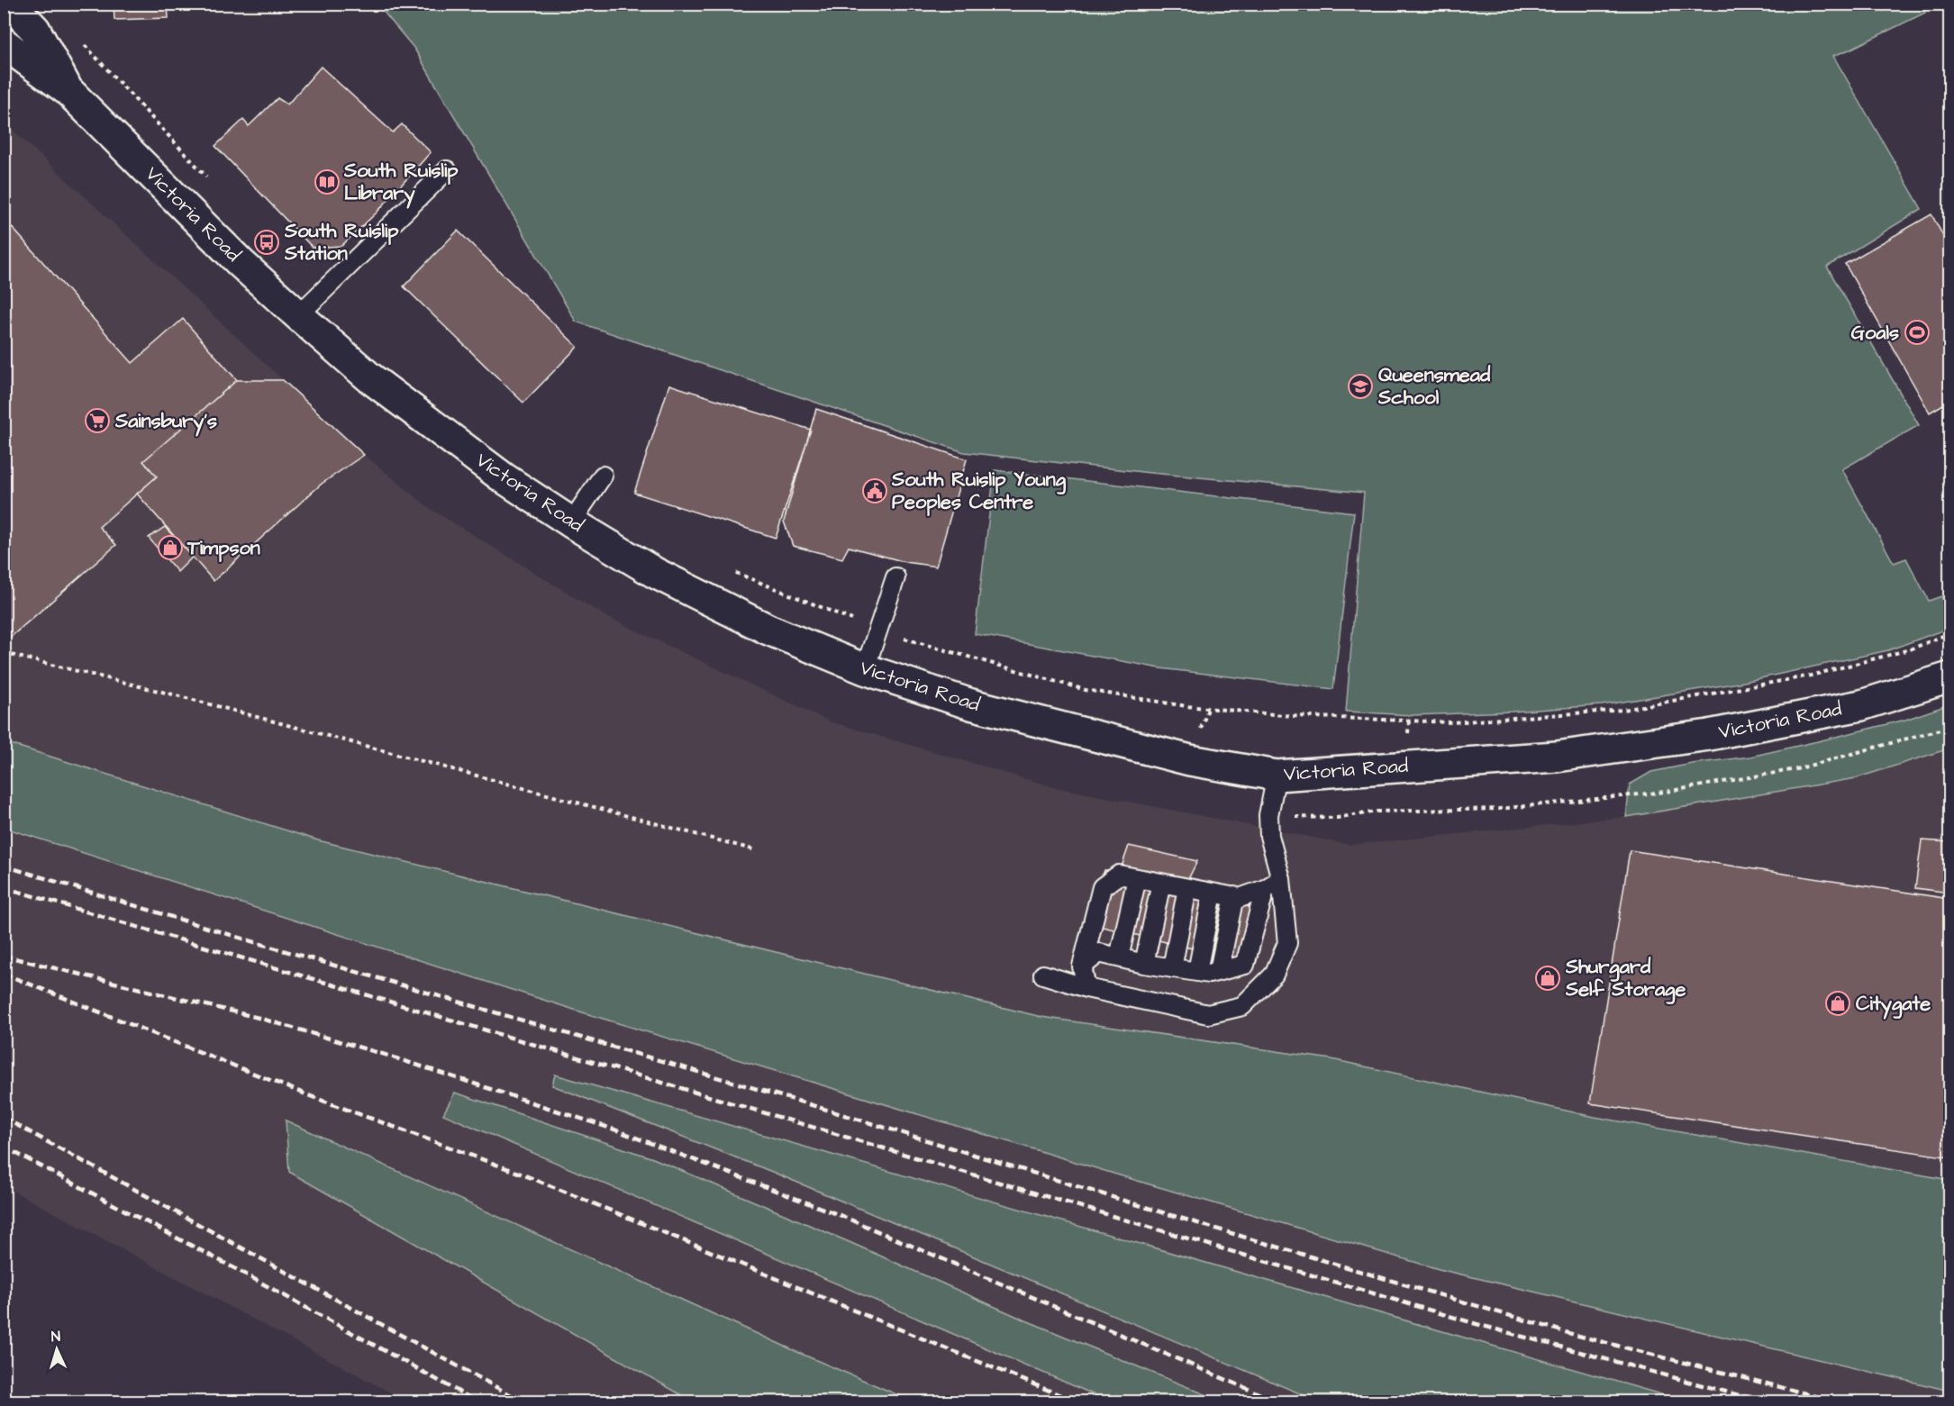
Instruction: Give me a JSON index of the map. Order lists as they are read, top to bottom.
{
  "streets": {
    "street": ["Victoria Road"]
  },
  "places": {
    "library": ["South Ruislip Library"],
    "bus stop": ["South Ruislip Station"],
    "sports": ["Goals"],
    "school or university": ["Queensmead School"],
    "supermarket": ["Sainsbury's"],
    "public building": ["South Ruislip Young Peoples Centre"],
    "shop": ["Timpson", "Shurgard Self Storage", "Citygate"]
  },
  "north": "top"
}
